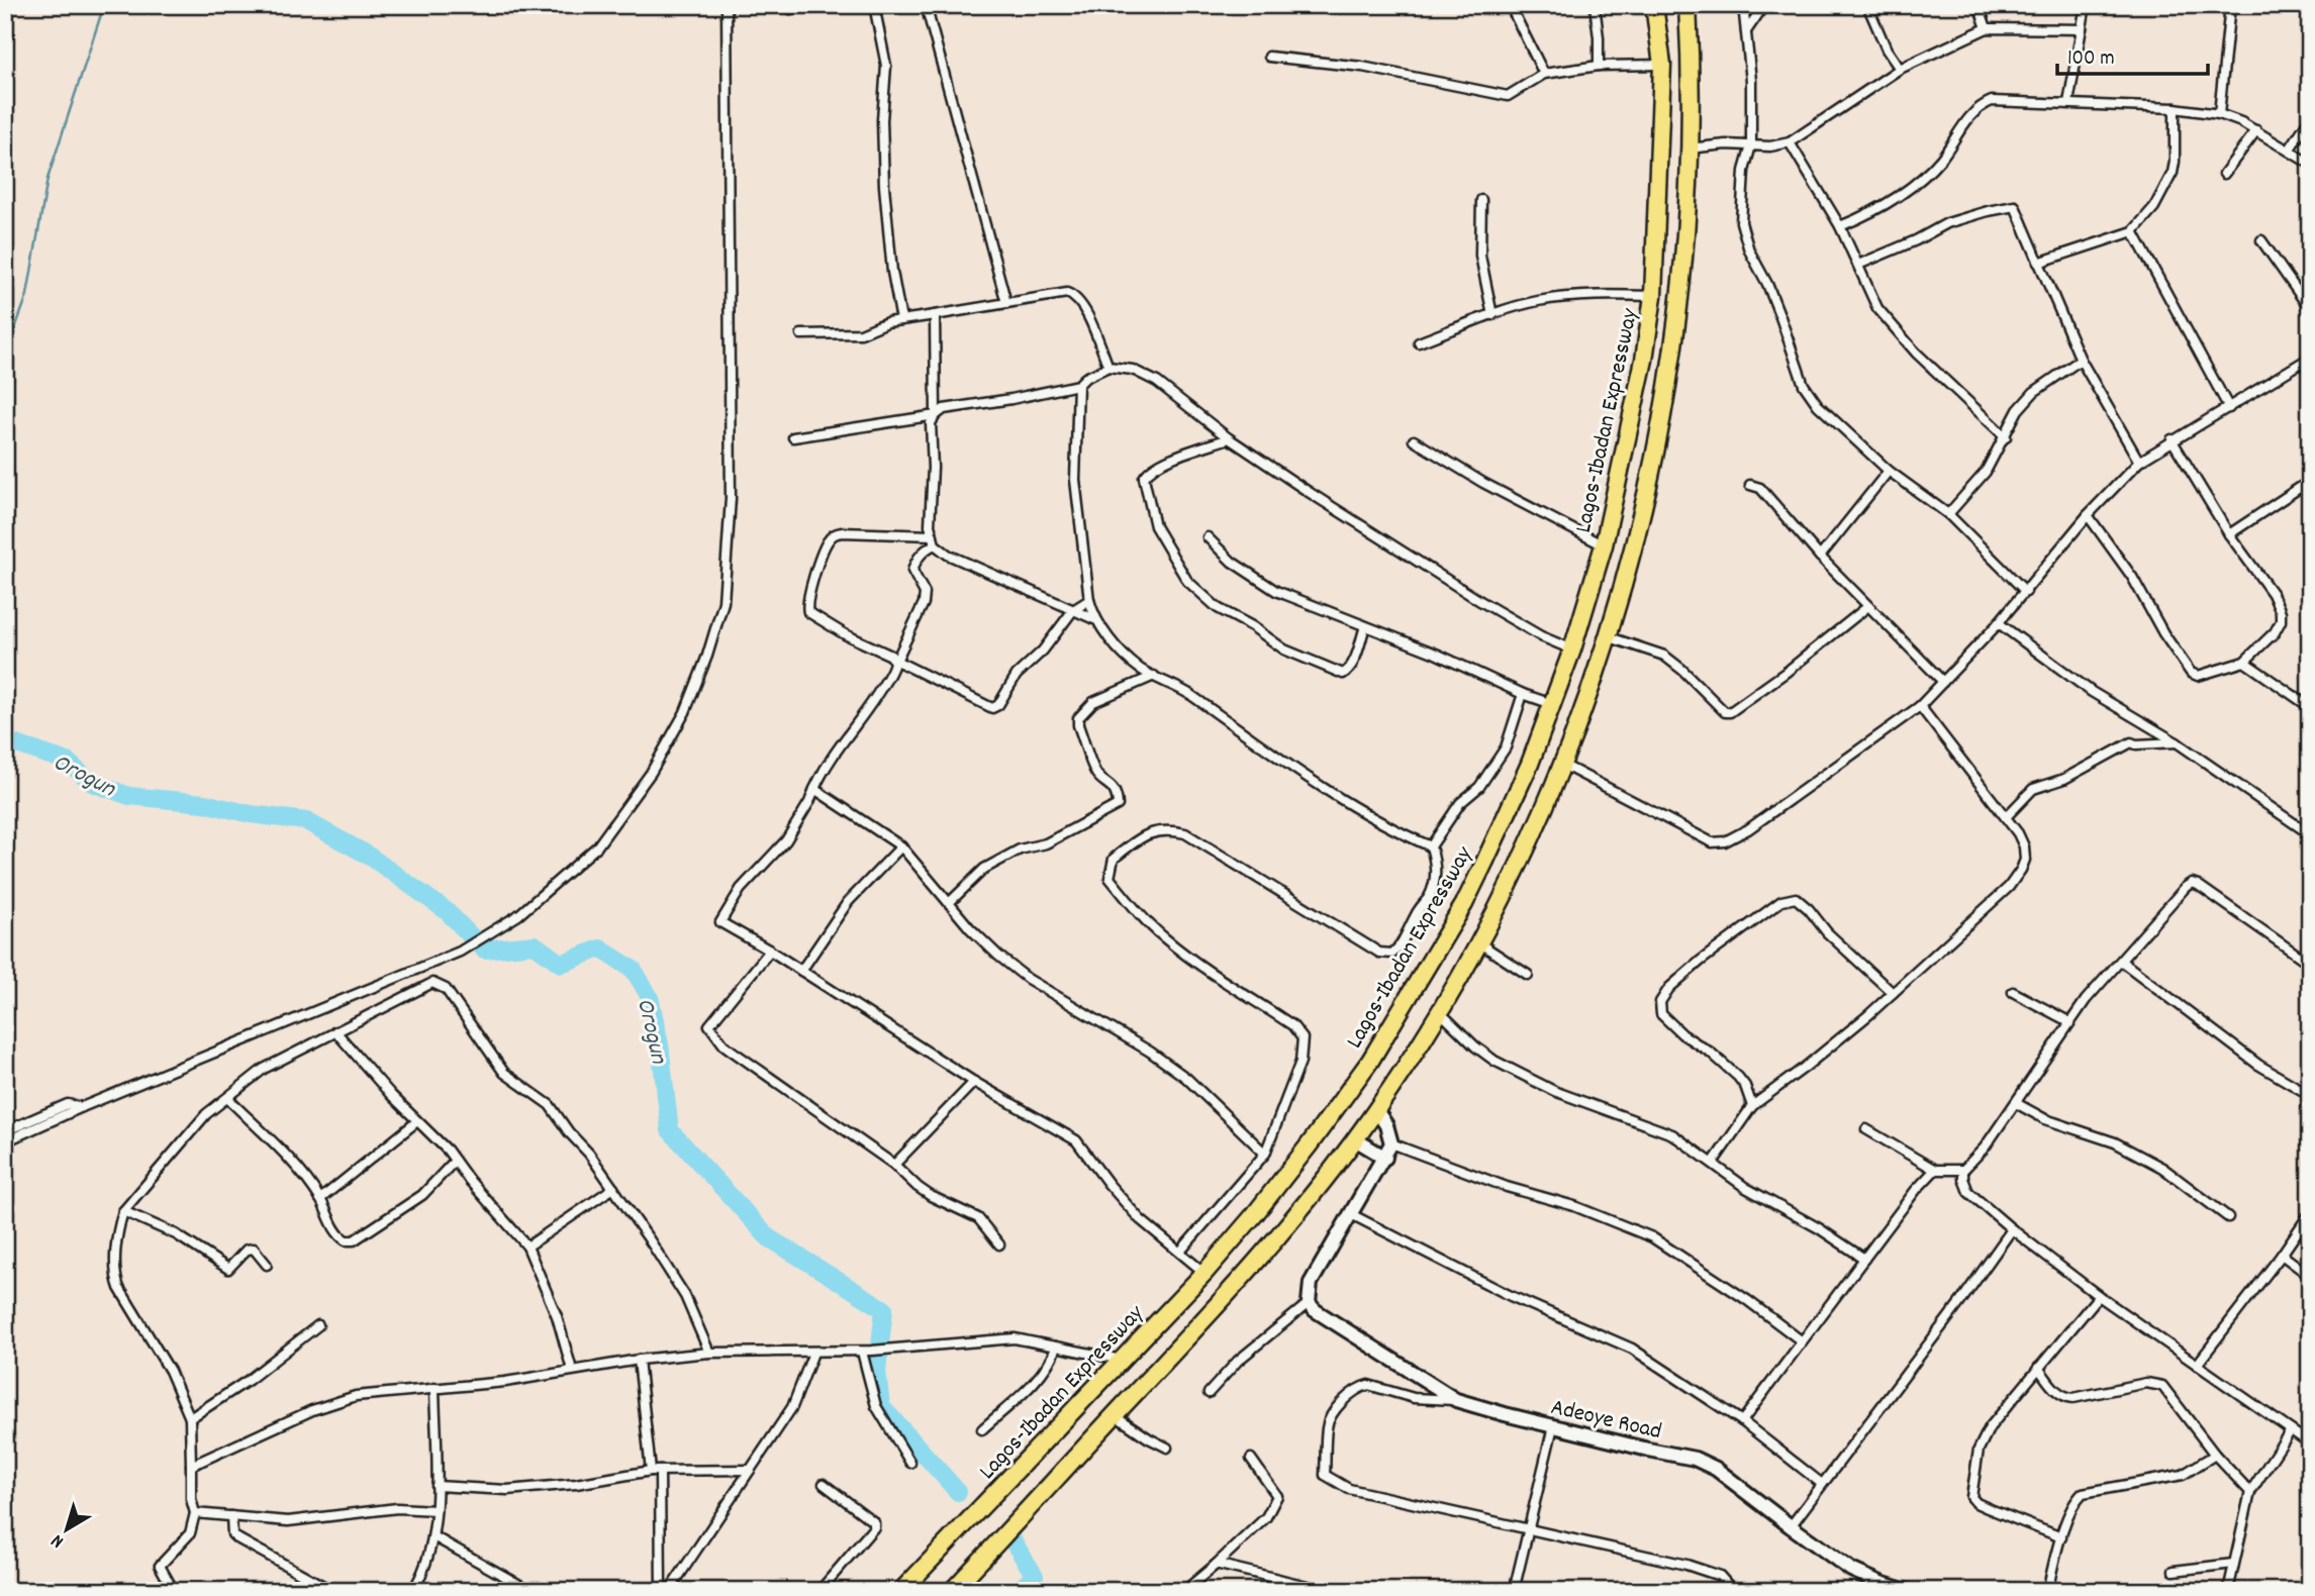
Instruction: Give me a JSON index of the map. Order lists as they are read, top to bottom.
{
  "streets": {
    "highway": ["Lagos-Ibadan Expressway"],
    "street": ["Adeoye Road"]
  },
  "water": ["Orogun"],
  "scale_bar": "100 m",
  "north": "bottom left"
}
